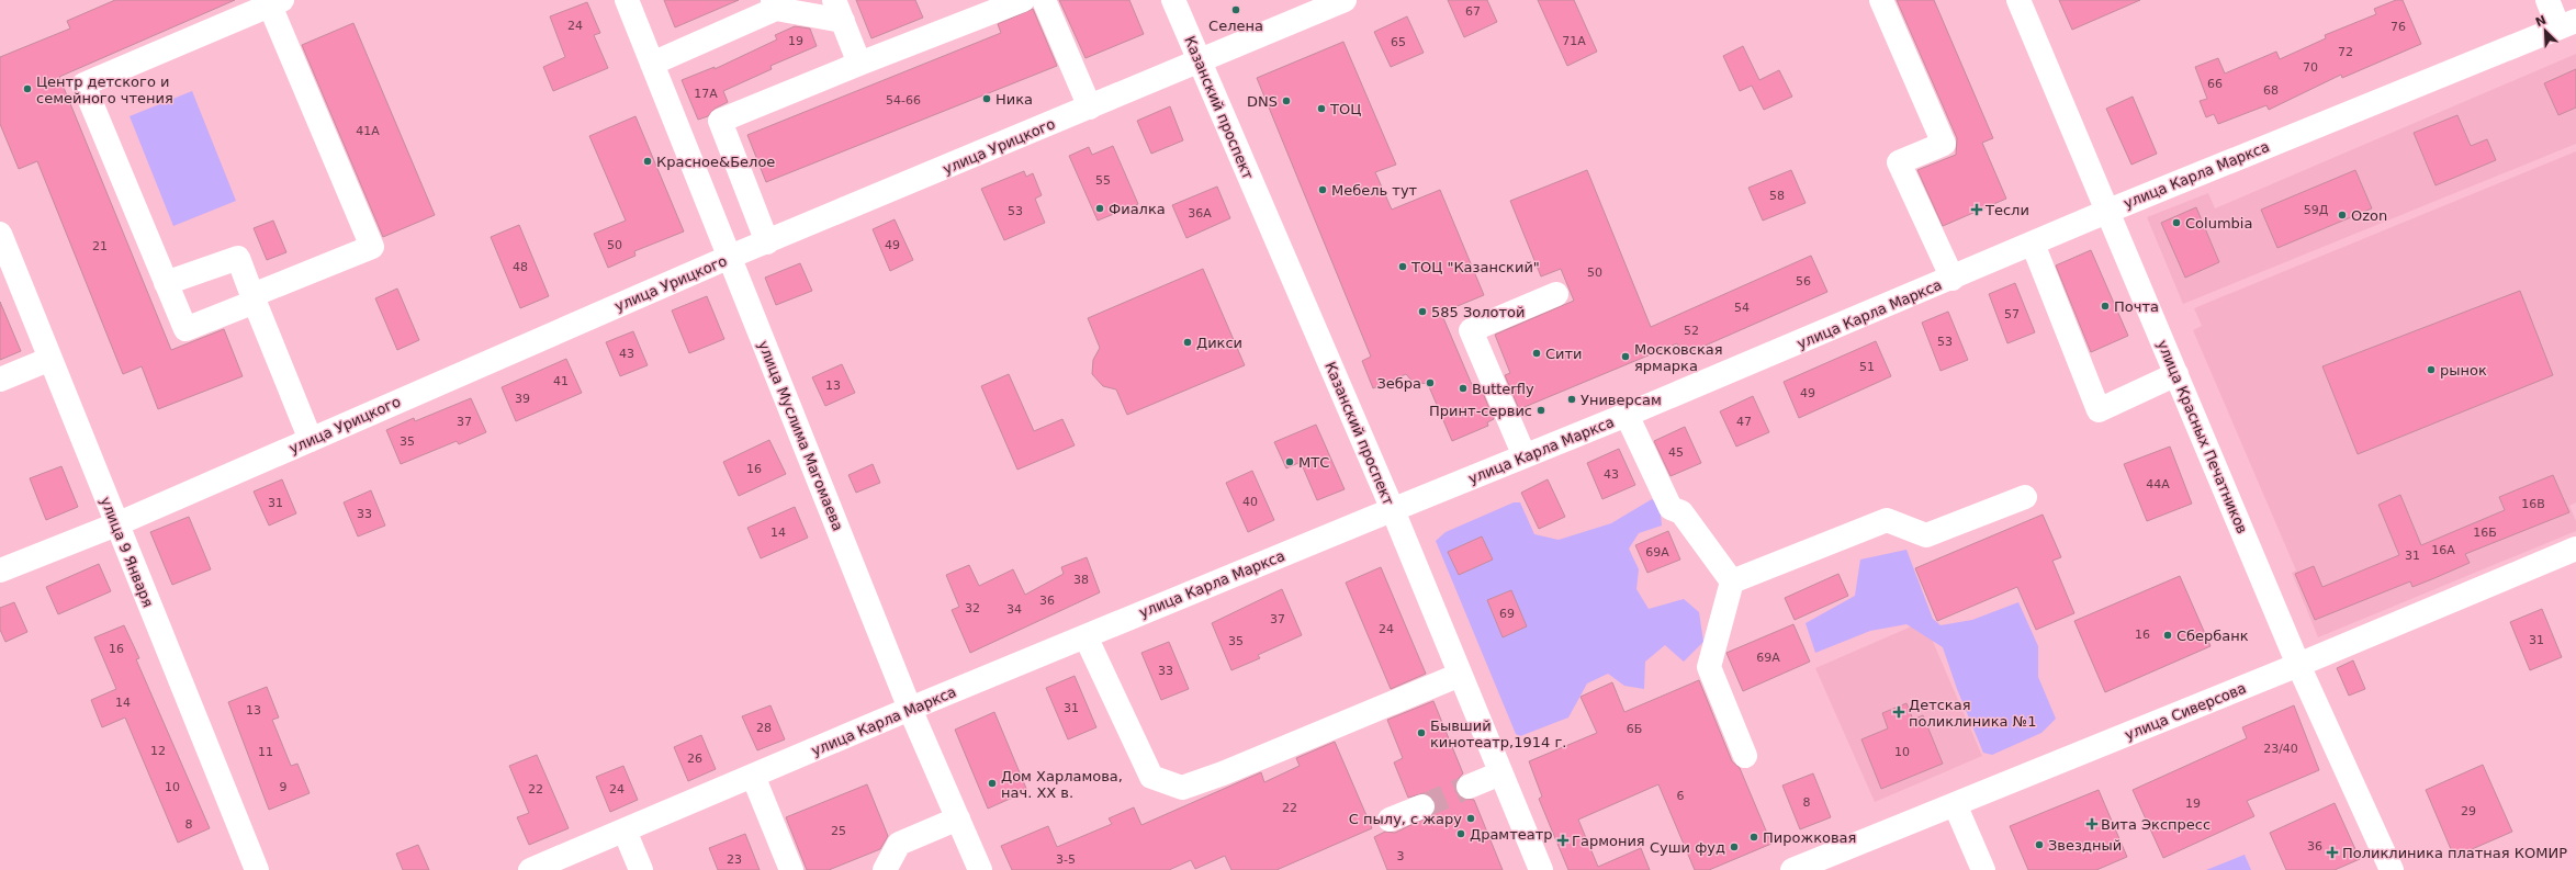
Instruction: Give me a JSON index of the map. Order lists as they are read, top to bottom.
{
  "streets": {
    "street": [
      "Казанский проспект",
      "улица Урицкого",
      "улица Карла Маркса",
      "улица Муслима Магомаева",
      "улица Красных Печатников",
      "улица 9 Января",
      "улица Сиверсова"
    ]
  },
  "crossings": [
    ["Казанский проспект", "улица Урицкого"],
    ["Казанский проспект", "улица Карла Маркса"],
    ["улица Урицкого", "улица Муслима Магомаева"],
    ["улица Урицкого", "улица 9 Января"],
    ["улица Карла Маркса", "улица Муслима Магомаева"],
    ["улица Карла Маркса", "улица Красных Печатников"],
    ["улица Красных Печатников", "улица Сиверсова"]
  ],
  "places": {
    "other": [
      "Селена",
      "Центр детского и семейного чтения",
      "Ника",
      "DNS",
      "ТОЦ",
      "Красное&Белое",
      "Мебель тут",
      "Фиалка",
      "Ozon",
      "Columbia",
      "ТОЦ \"Казанский\"",
      "Почта",
      "585 Золотой",
      "Дикси",
      "Сити",
      "Московская ярмарка",
      "рынок",
      "Зебра",
      "Butterfly",
      "Универсам",
      "Принт-сервис",
      "МТС",
      "Сбербанк",
      "Бывший кинотеатр,1914 г.",
      "Дом Харламова, нач. XX в.",
      "С пылу, с жару",
      "Драмтеатр",
      "Пирожковая",
      "Звездный",
      "Суши фуд"
    ],
    "health": [
      "Тесли",
      "Детская поликлиника №1",
      "Вита Экспресс",
      "Гармония",
      "Поликлиника платная КОМИР"
    ]
  },
  "house_numbers": [
    "67",
    "24",
    "76",
    "19",
    "71А",
    "65",
    "72",
    "70",
    "66",
    "68",
    "17А",
    "54-66",
    "41А",
    "55",
    "58",
    "59Д",
    "53",
    "36А",
    "50",
    "49",
    "21",
    "48",
    "50",
    "56",
    "54",
    "57",
    "52",
    "53",
    "43",
    "51",
    "41",
    "13",
    "49",
    "39",
    "37",
    "47",
    "35",
    "45",
    "16",
    "43",
    "44А",
    "40",
    "31",
    "16В",
    "33",
    "14",
    "16Б",
    "16А",
    "69А",
    "31",
    "38",
    "36",
    "32",
    "34",
    "69",
    "37",
    "24",
    "16",
    "31",
    "35",
    "16",
    "69А",
    "33",
    "14",
    "31",
    "13",
    "28",
    "6Б",
    "23/40",
    "12",
    "11",
    "10",
    "26",
    "10",
    "9",
    "22",
    "24",
    "6",
    "8",
    "19",
    "22",
    "29",
    "8",
    "25",
    "36",
    "3",
    "23",
    "3-5"
  ],
  "north": "top left"
}
